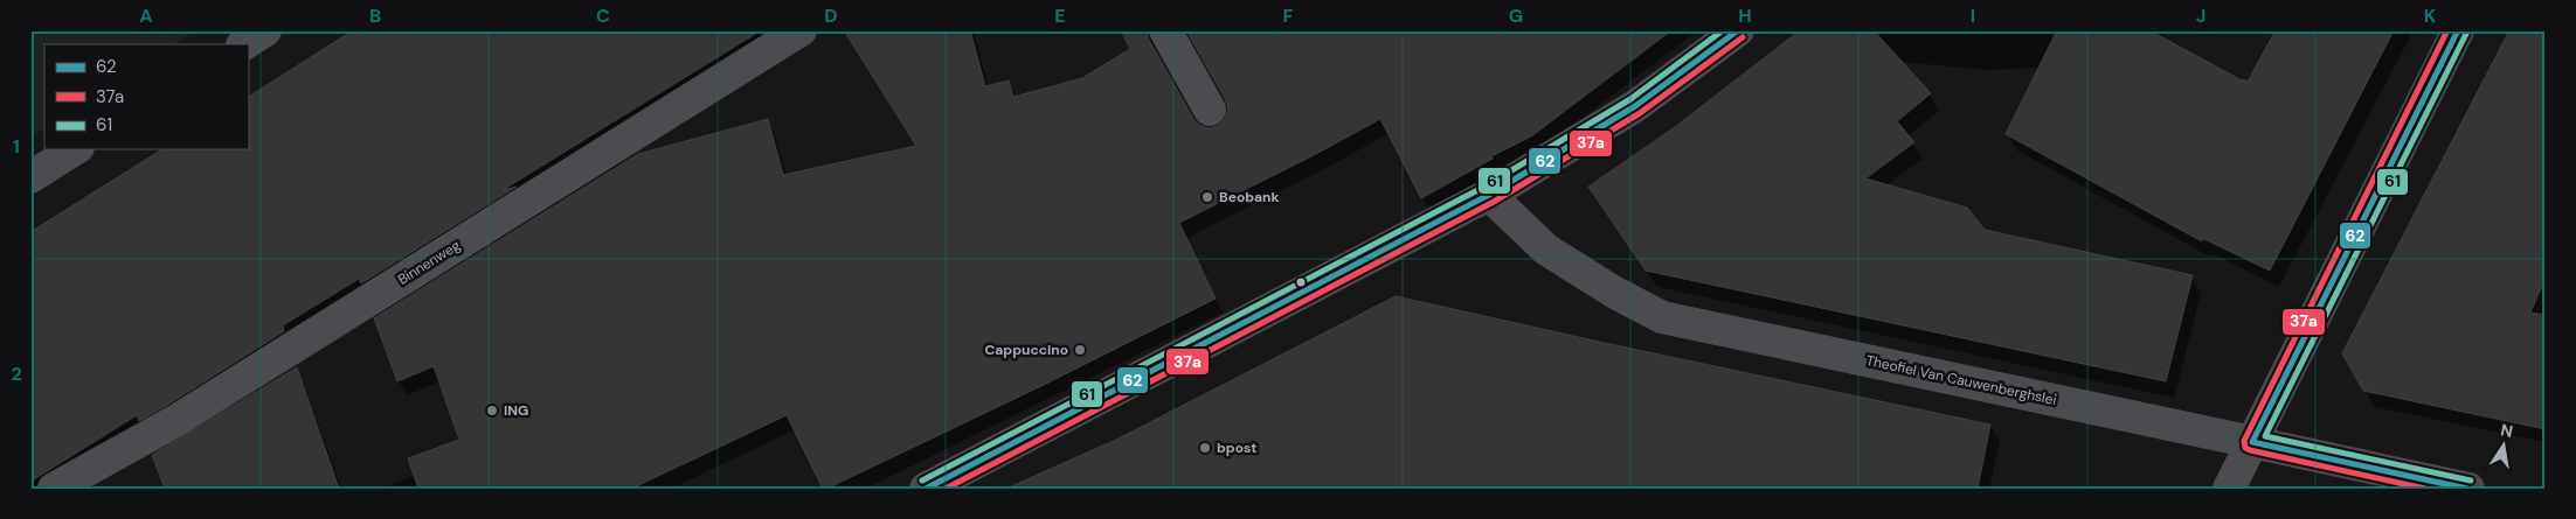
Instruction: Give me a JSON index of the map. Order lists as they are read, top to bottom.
{
  "streets": {
    "street": ["Binnenweg", "Theofiel Van Cauwenberghslei"]
  },
  "places": [
    "Beobank",
    "Cappuccino",
    "ING",
    "bpost"
  ],
  "lines": ["transit line 62", "transit line 37a", "transit line 61"],
  "legend": ["62", "37a", "61"],
  "north": "top",
  "grid": {
    "columns": [
      "A",
      "B",
      "C",
      "D",
      "E",
      "F",
      "G",
      "H",
      "I",
      "J",
      "K"
    ],
    "rows": ["1", "2"]
  }
}
